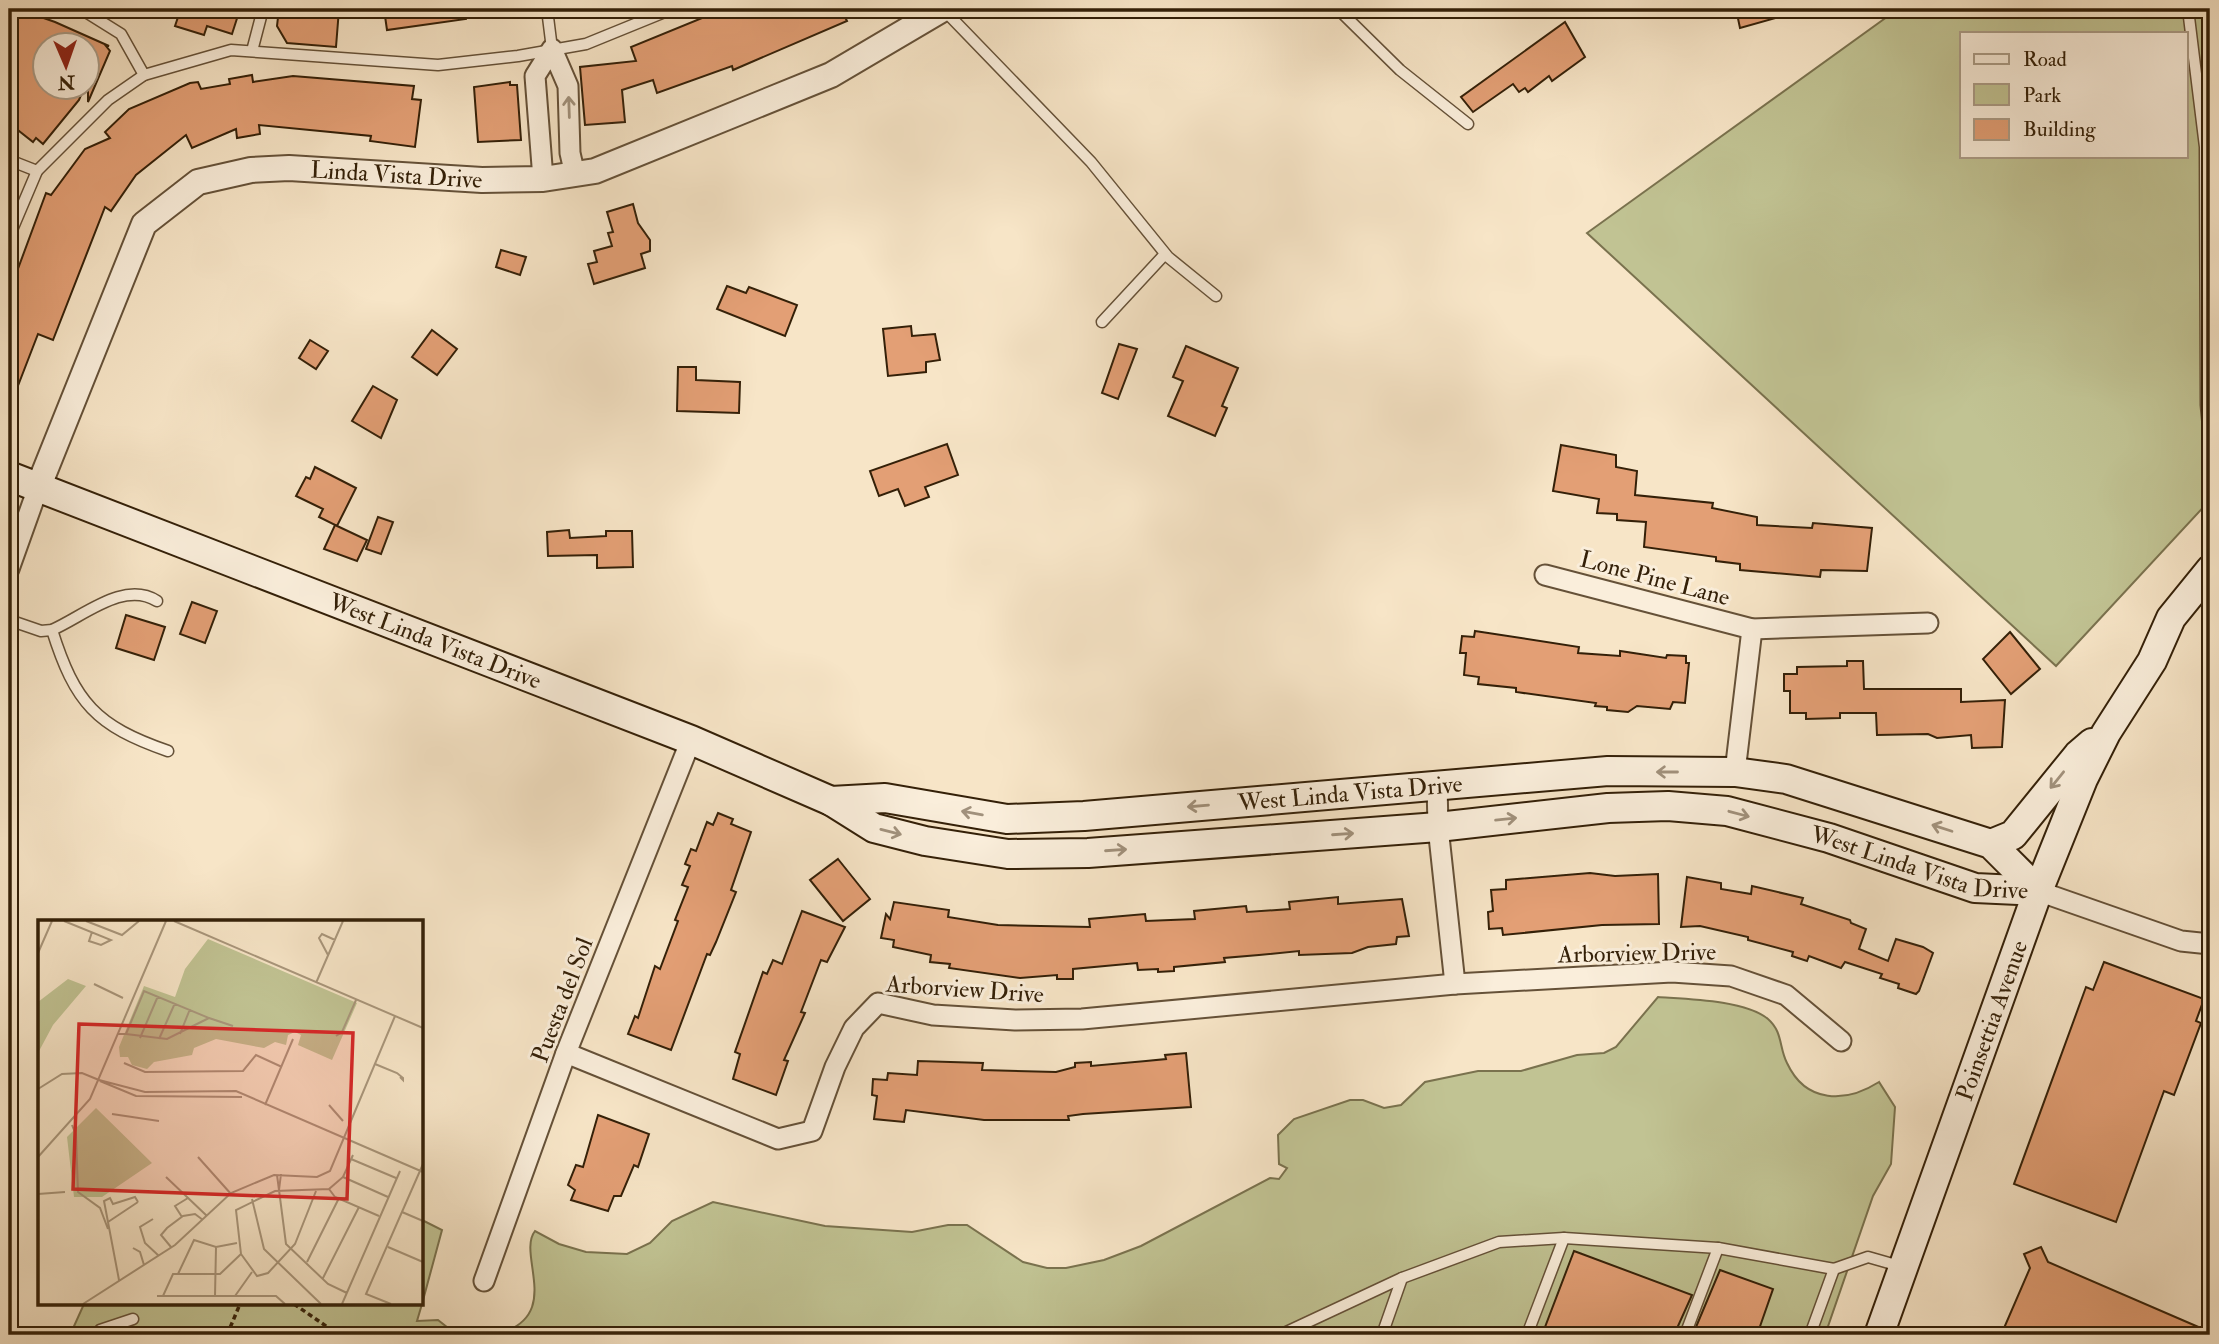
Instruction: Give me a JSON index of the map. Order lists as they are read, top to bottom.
{
  "streets": {
    "main road": ["West Linda Vista Drive", "Poinsettia Avenue"],
    "street": [
      "Linda Vista Drive",
      "Lone Pine Lane",
      "Arborview Drive",
      "Puesta del Sol"
    ]
  },
  "crossings": [
    ["Linda Vista Drive", "West Linda Vista Drive"],
    ["Lone Pine Lane", "West Linda Vista Drive"],
    ["West Linda Vista Drive", "Puesta del Sol"],
    ["West Linda Vista Drive", "Poinsettia Avenue"],
    ["Arborview Drive", "Puesta del Sol"]
  ],
  "legend": ["Road", "Park", "Building"],
  "north": "bottom"
}
